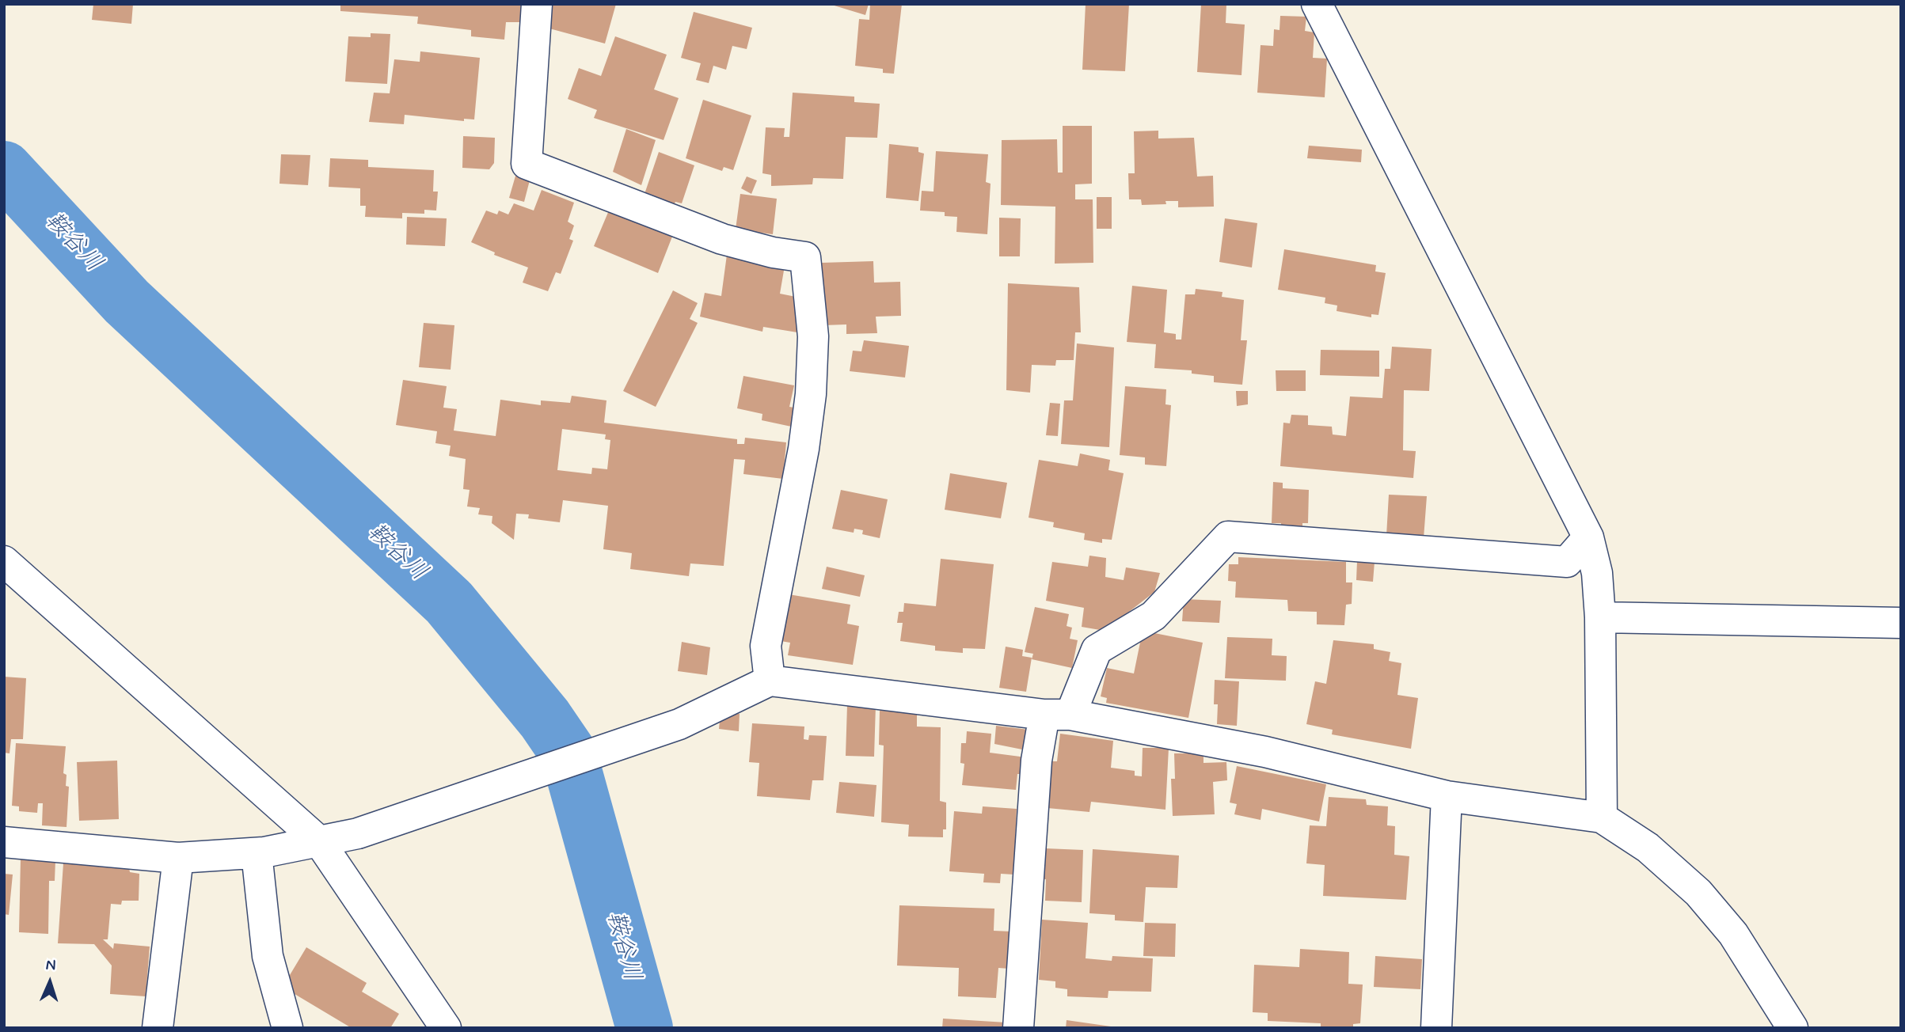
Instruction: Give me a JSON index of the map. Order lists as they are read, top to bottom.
{
  "water": ["鞍谷川"],
  "north": "top"
}
